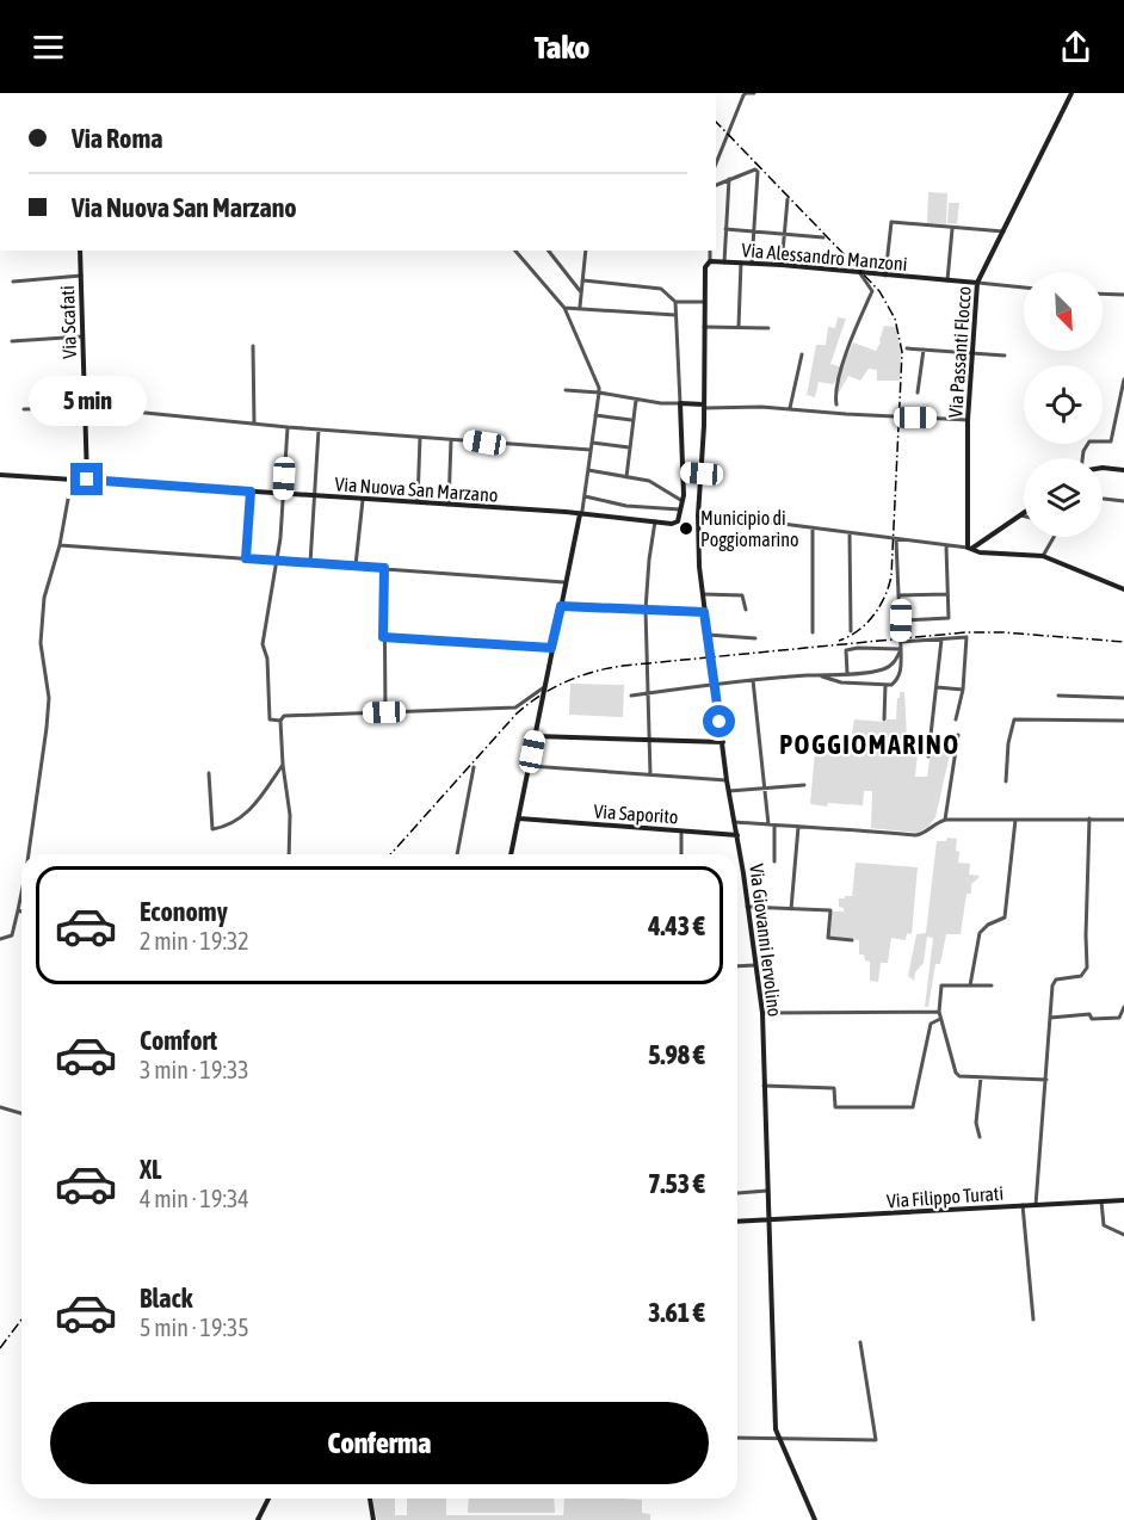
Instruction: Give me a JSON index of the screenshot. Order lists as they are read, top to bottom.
{
  "streets": {
    "main road": [
      "Via Alessandro Manzoni",
      "Via Scafati",
      "Via Passanti Flocco",
      "Via Nuova San Marzano",
      "Via Saporito",
      "Via Giovanni Iervolino",
      "Via Filippo Turati"
    ]
  },
  "crossings": [
    ["Via Alessandro Manzoni", "Via Passanti Flocco"],
    ["Via Scafati", "Via Nuova San Marzano"],
    ["Via Saporito", "Via Giovanni Iervolino"],
    ["Via Giovanni Iervolino", "Via Filippo Turati"]
  ],
  "districts": ["POGGIOMARINO"],
  "places": ["Municipio di Poggiomarino"],
  "north": "bottom right",
  "page": {
    "header": "Tako",
    "banner": ["Via Roma", "Via Nuova San Marzano"],
    "bubble": "5 min",
    "list": [
      {
        "name": "Economy",
        "note": "2 min · 19:32",
        "value": "4.43 €"
      },
      {
        "name": "Comfort",
        "note": "3 min · 19:33",
        "value": "5.98 €"
      },
      {
        "name": "XL",
        "note": "4 min · 19:34",
        "value": "7.53 €"
      },
      {
        "name": "Black",
        "note": "5 min · 19:35",
        "value": "3.61 €"
      }
    ],
    "buttons": "Conferma"
  }
}
